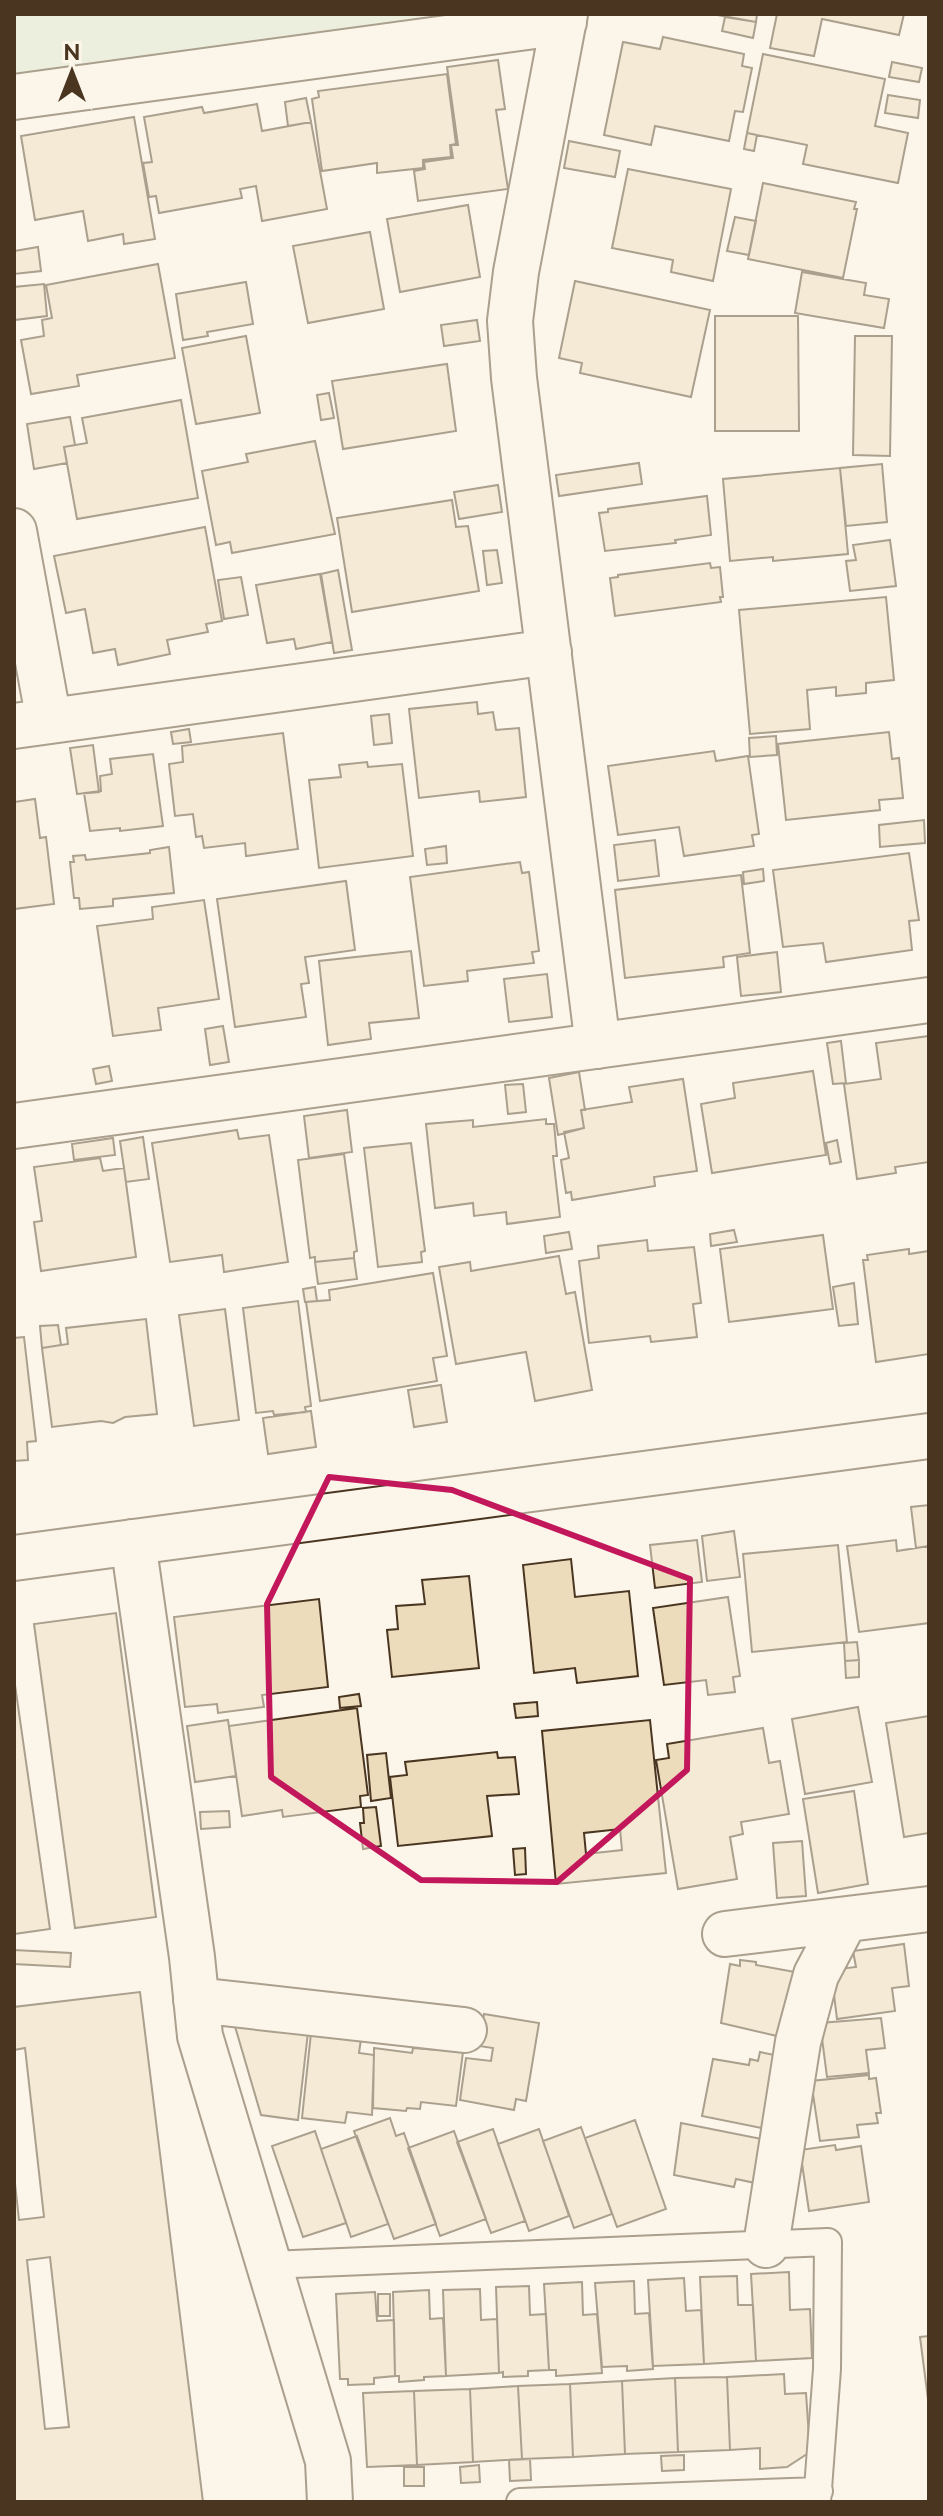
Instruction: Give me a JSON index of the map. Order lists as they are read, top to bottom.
{
  "north": "top"
}
